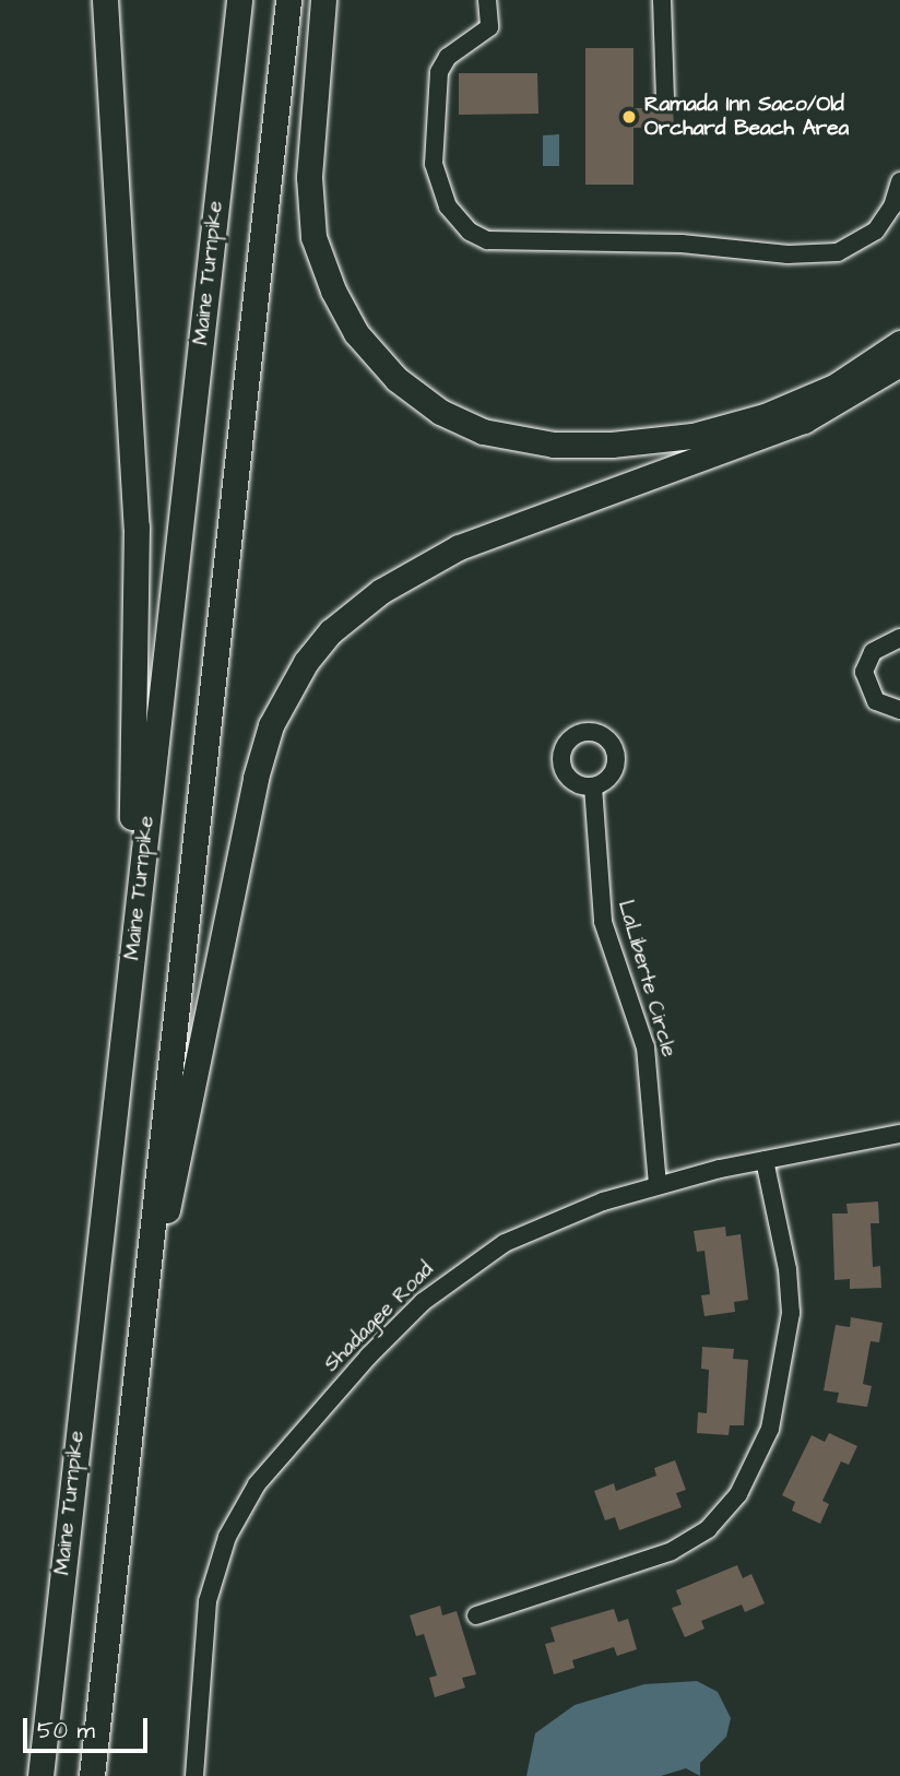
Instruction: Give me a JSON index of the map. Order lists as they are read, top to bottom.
{
  "streets": {
    "highway": ["Maine Turnpike"],
    "street": ["LaLiberte Circle", "Shadagee Road"]
  },
  "crossings": [
    ["LaLiberte Circle", "Shadagee Road"]
  ],
  "places": ["Ramada Inn Saco/Old Orchard Beach Area"],
  "scale_bar": "50 m"
}
